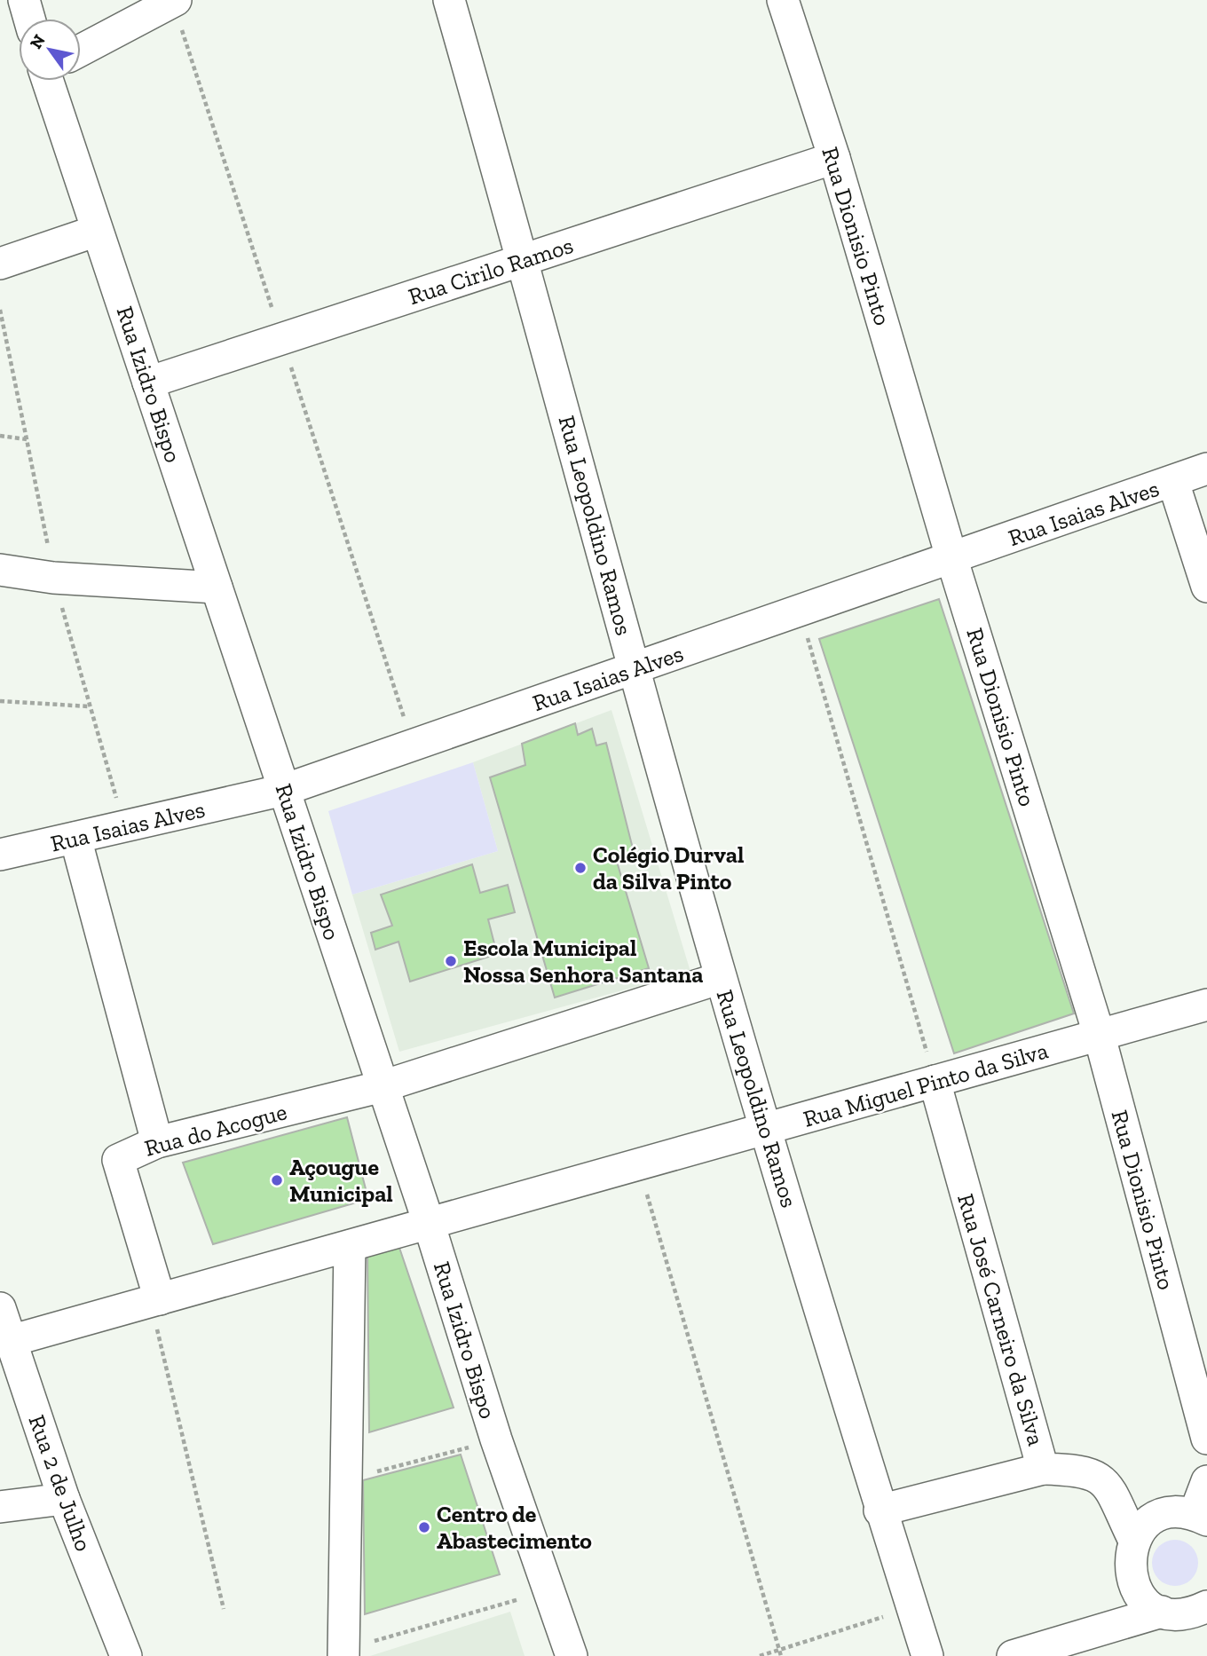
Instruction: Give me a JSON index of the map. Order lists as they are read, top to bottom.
{
  "streets": {
    "street": [
      "Rua Dionisio Pinto",
      "Rua Cirilo Ramos",
      "Rua Izidro Bispo",
      "Rua Isaias Alves",
      "Rua Leopoldino Ramos",
      "Rua Miguel Pinto da Silva",
      "Rua do Acogue",
      "Rua José Carneiro da Silva",
      "Rua 2 de Julho"
    ]
  },
  "crossings": [
    ["Rua Dionisio Pinto", "Rua Cirilo Ramos"],
    ["Rua Dionisio Pinto", "Rua Isaias Alves"],
    ["Rua Dionisio Pinto", "Rua Miguel Pinto da Silva"],
    ["Rua Cirilo Ramos", "Rua Izidro Bispo"],
    ["Rua Cirilo Ramos", "Rua Leopoldino Ramos"],
    ["Rua Izidro Bispo", "Rua Isaias Alves"],
    ["Rua Izidro Bispo", "Rua Miguel Pinto da Silva"],
    ["Rua Izidro Bispo", "Rua do Acogue"],
    ["Rua Isaias Alves", "Rua Leopoldino Ramos"],
    ["Rua Leopoldino Ramos", "Rua Miguel Pinto da Silva"],
    ["Rua Leopoldino Ramos", "Rua do Acogue"],
    ["Rua Miguel Pinto da Silva", "Rua José Carneiro da Silva"]
  ],
  "places": [
    "Colégio Durval da Silva Pinto",
    "Escola Municipal Nossa Senhora Santana",
    "Açougue Municipal",
    "Centro de Abastecimento"
  ],
  "north": "top left"
}
